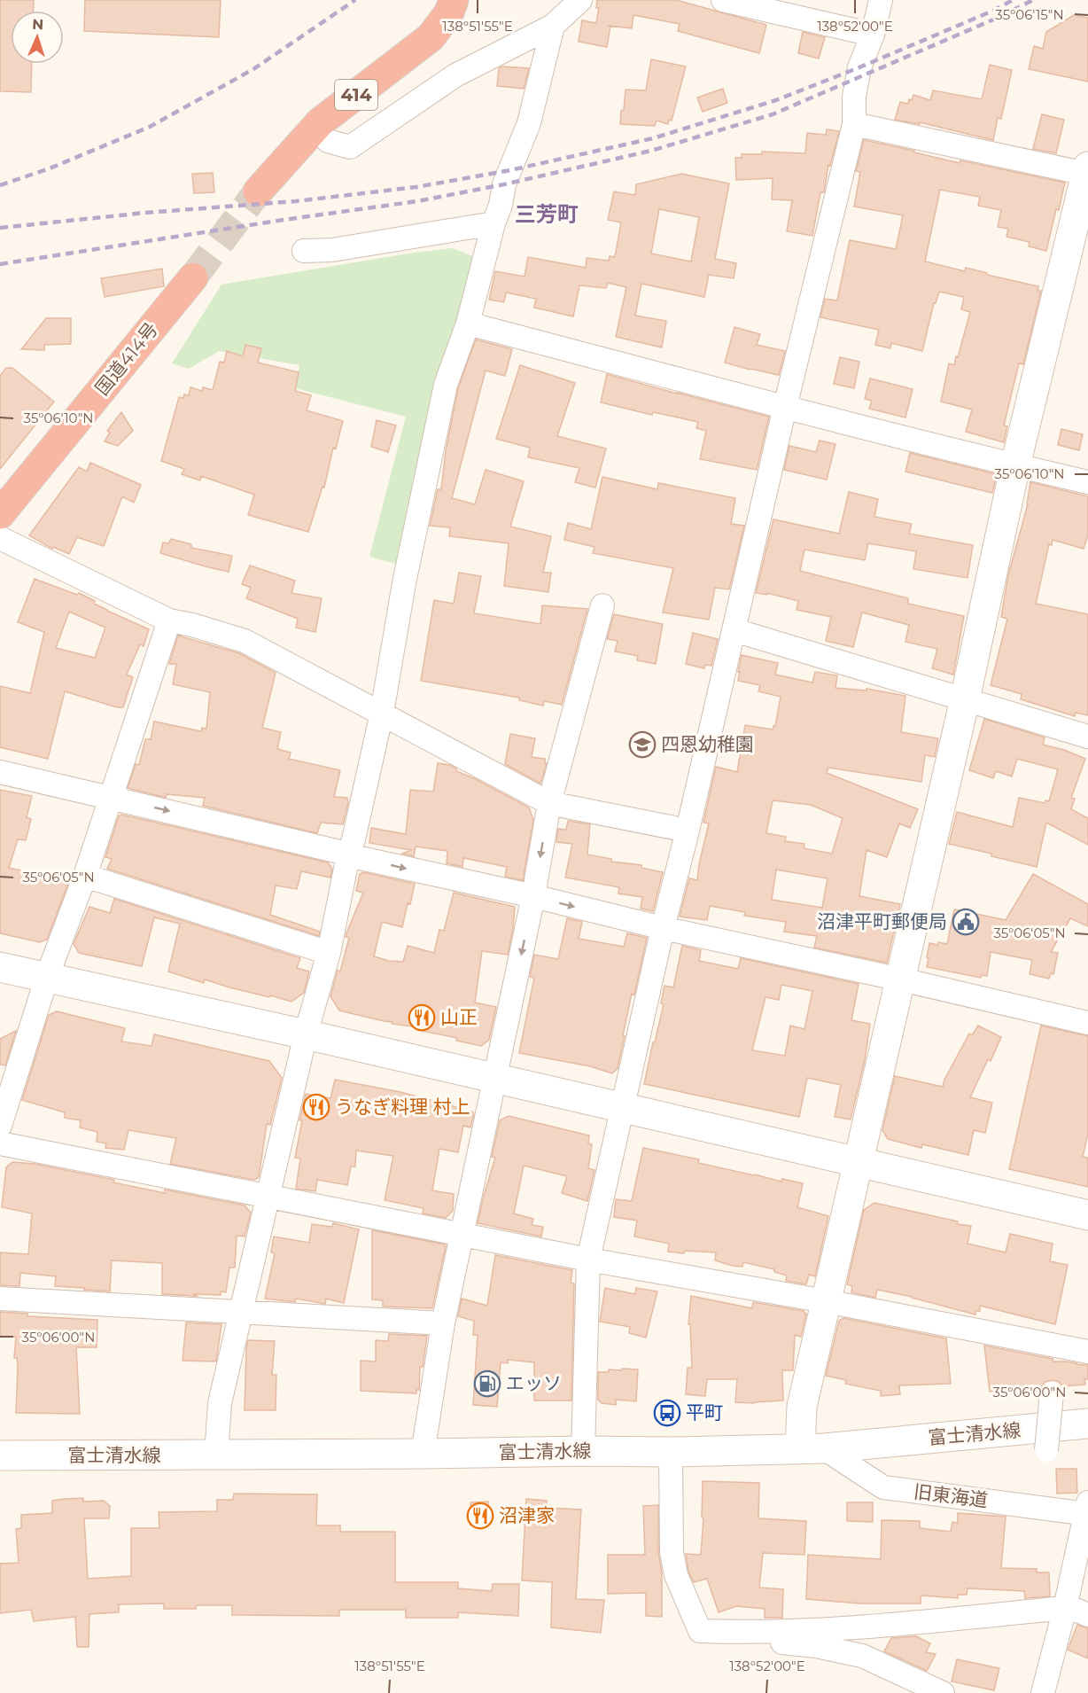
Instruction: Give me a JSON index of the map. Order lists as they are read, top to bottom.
{
  "streets": {
    "highway": ["414", "国道414号"],
    "street": ["富士清水線", "旧東海道"]
  },
  "crossings": [
    ["富士清水線", "旧東海道"]
  ],
  "districts": ["三芳町"],
  "places": {
    "school or university": ["四恩幼稚園"],
    "public building": ["沼津平町郵便局"],
    "restaurant": ["山正", "うなぎ料理 村上", "沼津家"],
    "fuel station": ["エッソ"],
    "bus stop": ["平町"]
  },
  "north": "top",
  "coordinates": [
    "35°06'15\"N",
    "138°51'55\"E",
    "138°52'00\"E",
    "35°06'10\"N",
    "35°06'05\"N",
    "35°06'00\"N"
  ]
}
